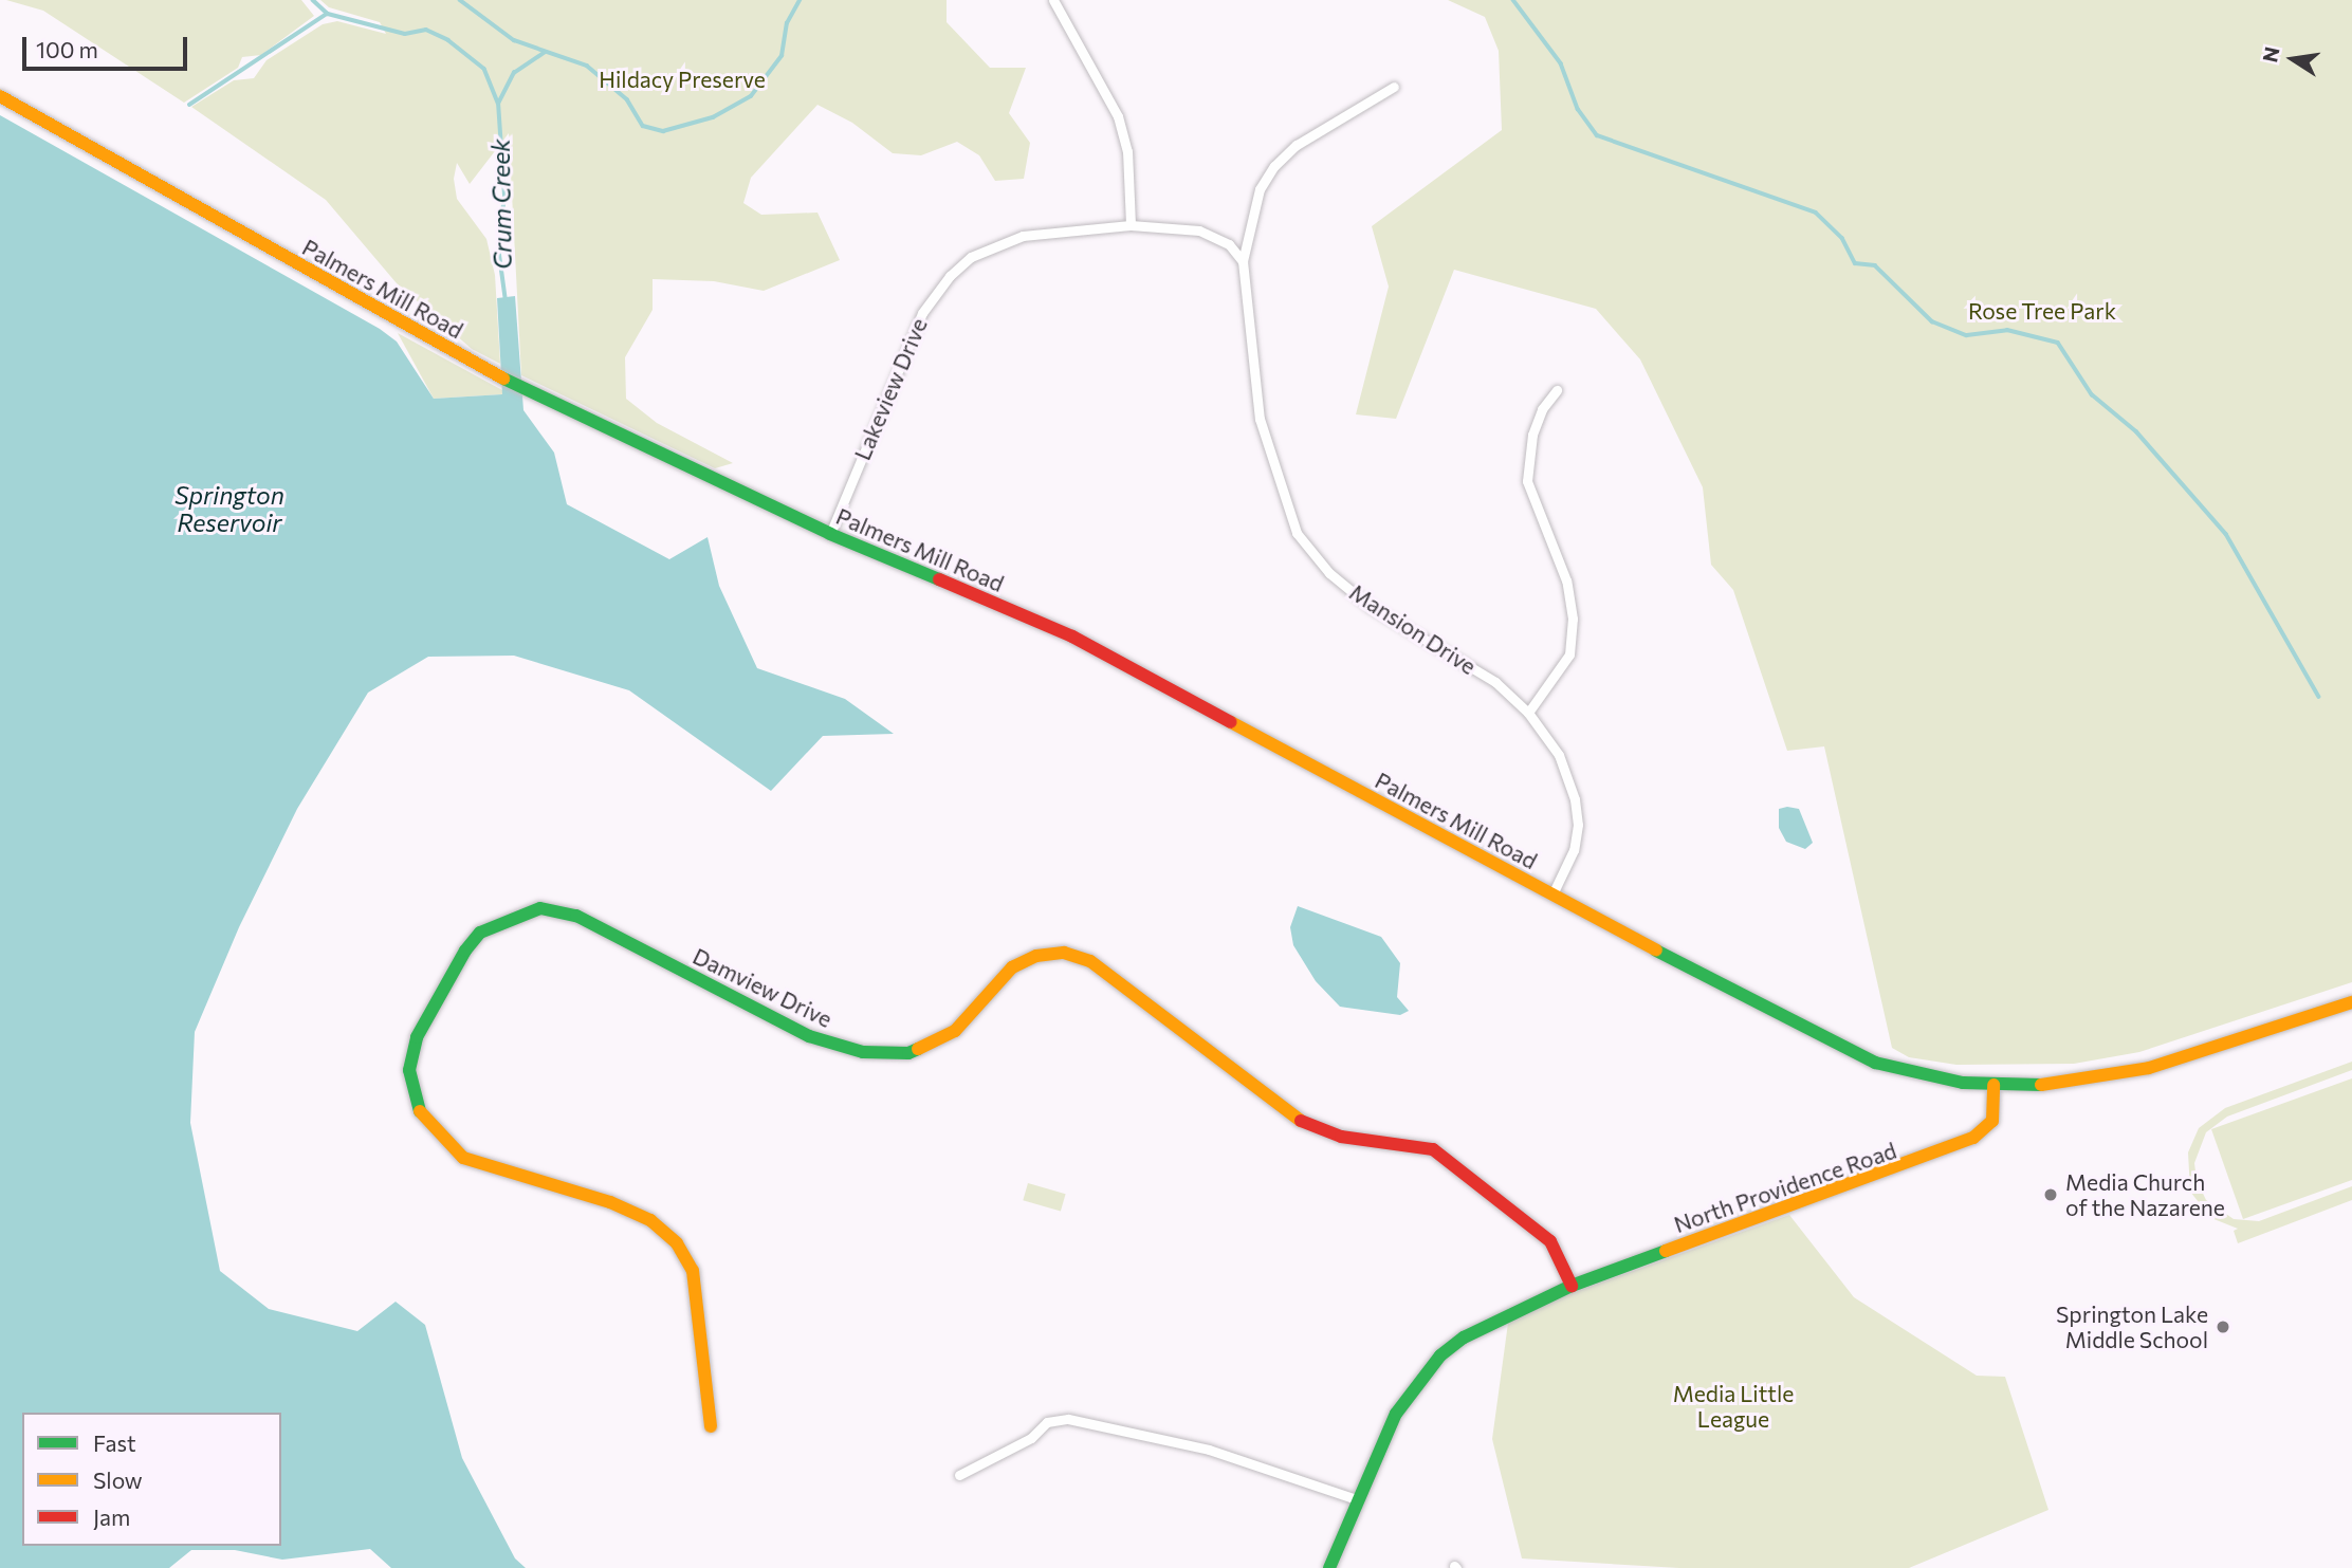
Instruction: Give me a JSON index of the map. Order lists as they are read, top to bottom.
{
  "streets": {
    "main road": ["Palmers Mill Road", "Damview Drive", "North Providence Road"],
    "street": ["Lakeview Drive", "Mansion Drive"]
  },
  "crossings": [
    ["Palmers Mill Road", "Lakeview Drive"],
    ["Palmers Mill Road", "Mansion Drive"],
    ["Palmers Mill Road", "North Providence Road"],
    ["Lakeview Drive", "Mansion Drive"],
    ["Damview Drive", "North Providence Road"]
  ],
  "water": ["Crum Creek", "Springton Reservoir"],
  "parks": ["Hildacy Preserve", "Rose Tree Park", "Media Little League"],
  "places": ["Media Church of the Nazarene", "Springton Lake Middle School"],
  "legend": ["Fast", "Slow", "Jam"],
  "scale_bar": "100 m",
  "north": "left"
}
